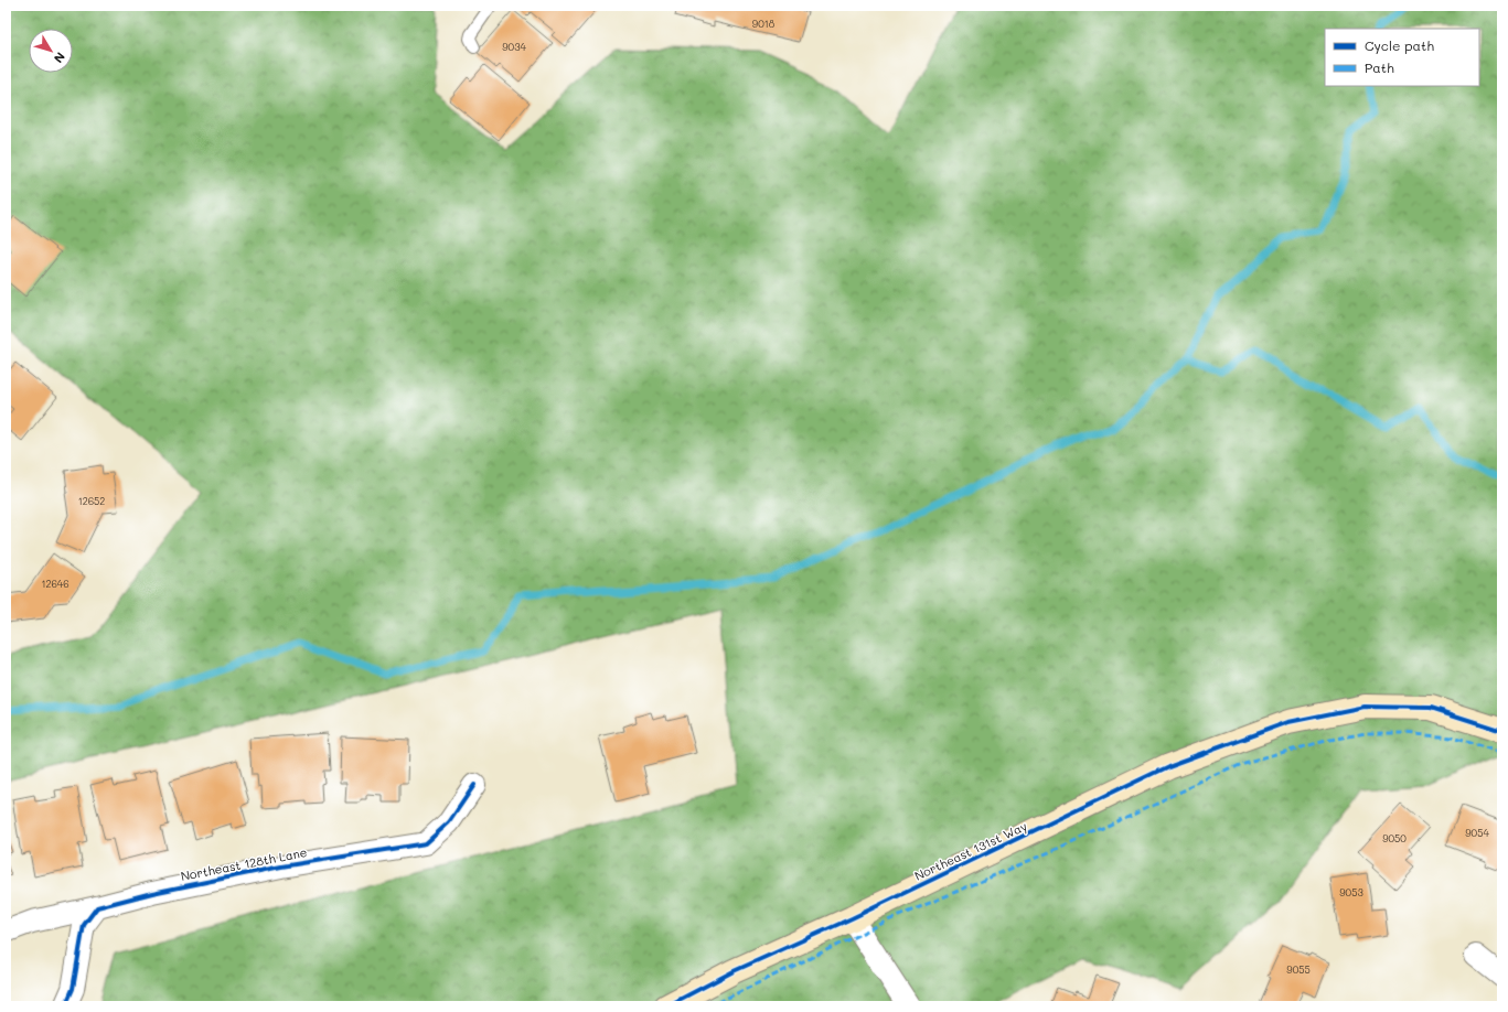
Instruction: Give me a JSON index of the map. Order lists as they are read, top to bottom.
{
  "streets": {
    "street": ["Northeast 131st Way", "Northeast 128th Lane"]
  },
  "house_numbers": [
    "9018",
    "9034",
    "12652",
    "12646",
    "9054",
    "9050",
    "9053",
    "9055"
  ],
  "legend": ["Cycle path", "Path"],
  "north": "bottom right"
}
